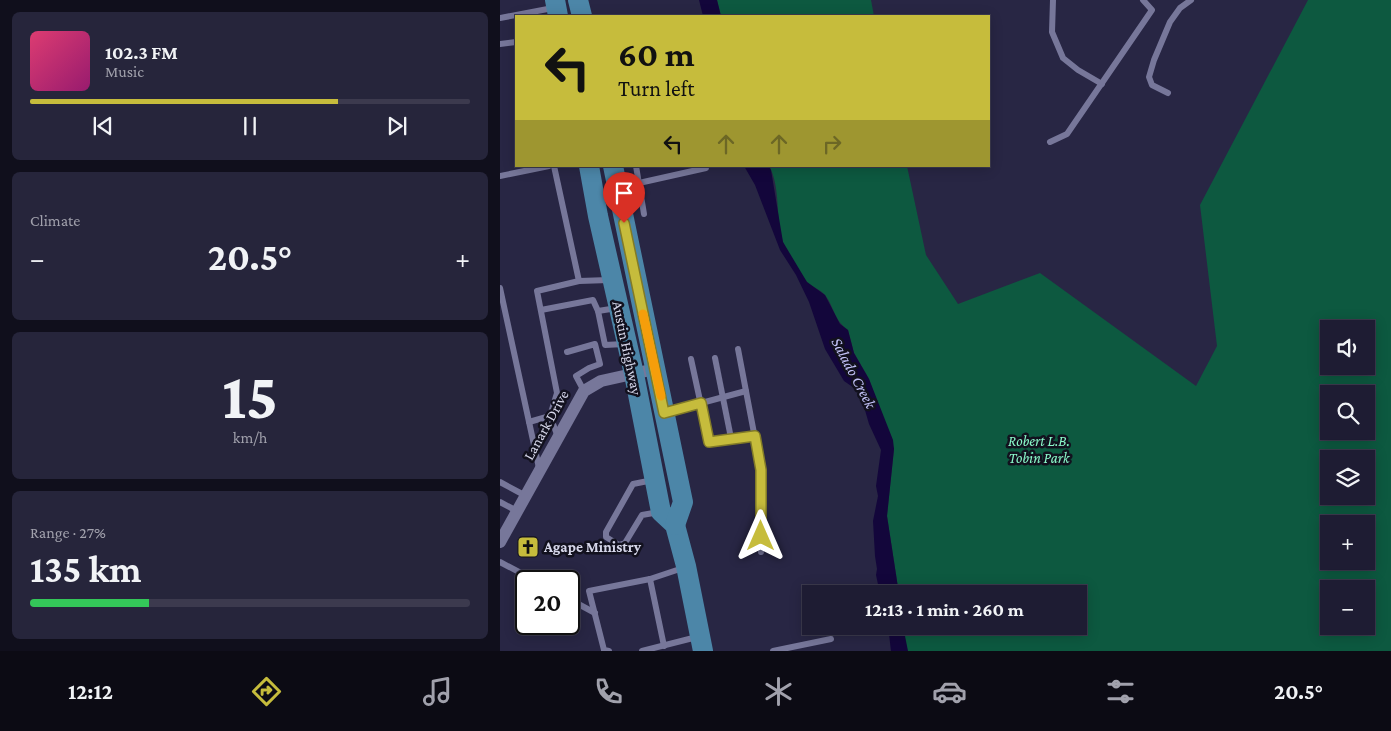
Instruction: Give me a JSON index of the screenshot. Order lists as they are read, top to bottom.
{
  "streets": {
    "main road": ["Austin Highway"],
    "street": ["Lanark Drive"]
  },
  "crossings": [
    ["Austin Highway", "Lanark Drive"]
  ],
  "water": ["Salado Creek"],
  "parks": ["Robert L.B. Tobin Park"],
  "places": {
    "church": ["Agape Ministry"]
  },
  "page": {
    "turn": ["60 m", "Turn left"],
    "song": ["102.3 FM", "Music"],
    "tile": [
      "Climate",
      ["15", "km/h"],
      ["Range · 27%", "135 km"]
    ],
    "heat": ["−", "20.5°", "+"],
    "map_buttons": ["+", "−"],
    "limit": "20",
    "trip": "12:13 · 1 min · 260 m",
    "tabs": ["12:12", "20.5°"]
  }
}
